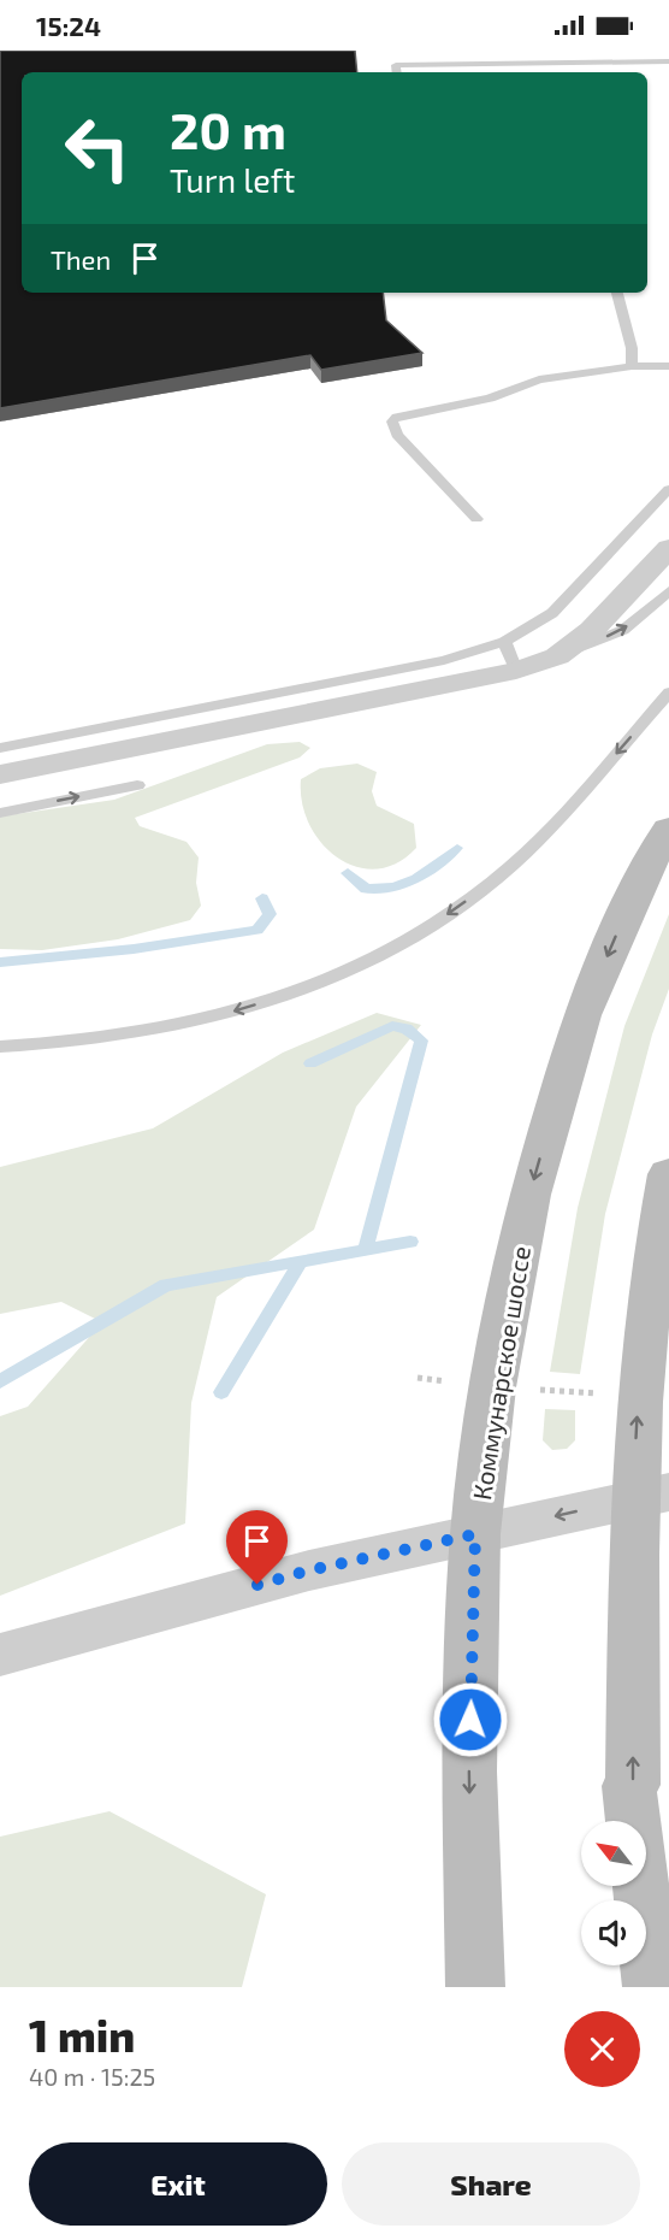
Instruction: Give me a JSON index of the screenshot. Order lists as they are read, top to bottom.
{
  "streets": {
    "main road": ["Коммунарское шоссе"]
  },
  "north": "top left",
  "page": {
    "status": "15:24",
    "turn": ["20 m", "Turn left"],
    "then": "Then",
    "heading": ["1 min", "40 m · 15:25"],
    "buttons": ["Exit", "Share"]
  }
}
